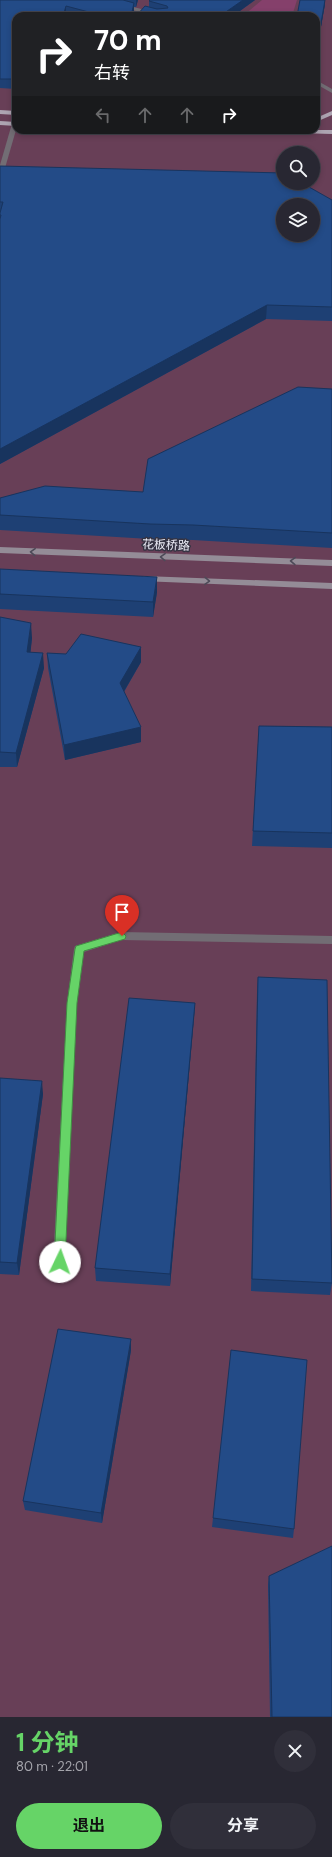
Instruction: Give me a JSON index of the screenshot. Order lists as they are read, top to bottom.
{
  "streets": {
    "street": ["花板桥路"]
  },
  "page": {
    "turn": ["70 m", "右转"],
    "heading": ["1 分钟", "80 m · 22:01"],
    "buttons": ["退出", "分享"]
  }
}
